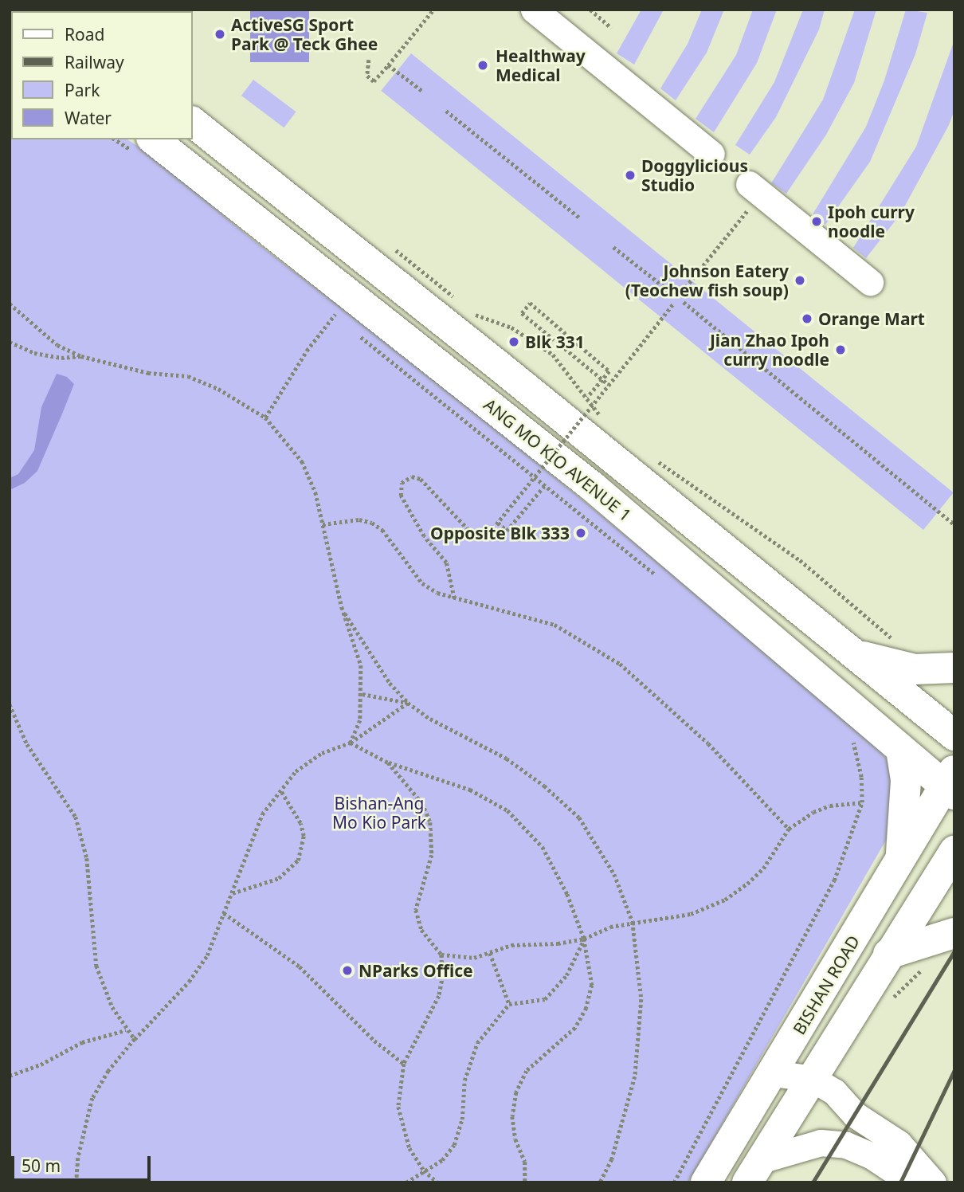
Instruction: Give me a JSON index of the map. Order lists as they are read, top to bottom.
{
  "streets": {
    "main road": ["ANG MO KIO AVENUE 1", "BISHAN ROAD"]
  },
  "crossings": [
    ["ANG MO KIO AVENUE 1", "BISHAN ROAD"]
  ],
  "parks": ["Bishan-Ang Mo Kio Park"],
  "places": [
    "ActiveSG Sport Park @ Teck Ghee",
    "Healthway Medical",
    "Doggylicious Studio",
    "Ipoh curry noodle",
    "Johnson Eatery (Teochew fish soup)",
    "Orange Mart",
    "Blk 331",
    "Jian Zhao Ipoh curry noodle",
    "Opposite Blk 333",
    "NParks Office"
  ],
  "legend": [
    "Road",
    "Railway",
    "Park",
    "Water"
  ],
  "scale_bar": "50 m"
}
